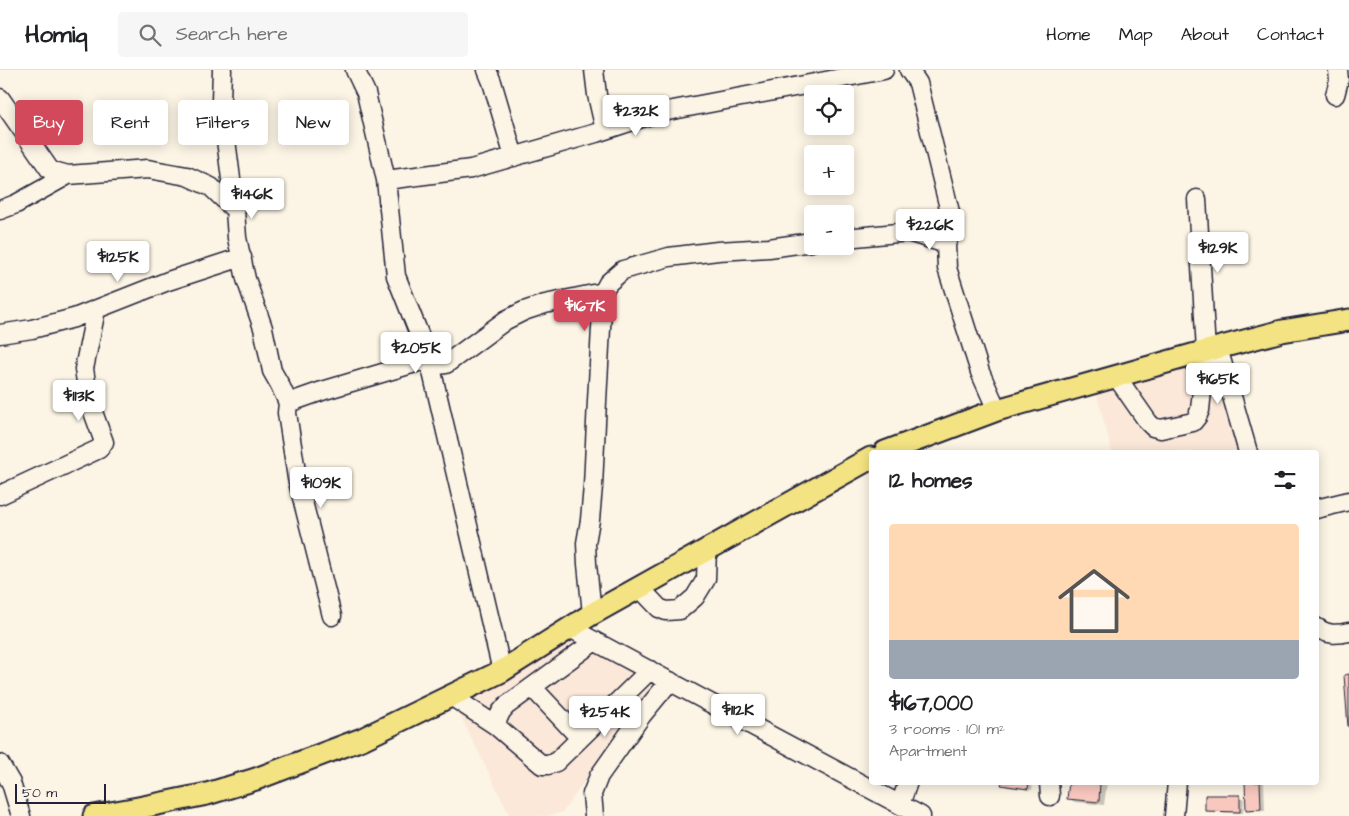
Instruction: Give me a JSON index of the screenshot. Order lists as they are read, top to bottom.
{
  "scale_bar": "50 m",
  "page": {
    "header": "Homiq",
    "search": "Search here",
    "nav": [
      "Home",
      "Map",
      "About",
      "Contact"
    ],
    "map_buttons": ["+", "−"],
    "price": [
      "$232K",
      "$146K",
      "$226K",
      "$129K",
      "$125K",
      "$167K",
      "$205K",
      "$165K",
      "$113K",
      "$109K",
      "$112K",
      "$254K"
    ],
    "chip": [
      "Buy",
      "Rent",
      "Filters",
      "New"
    ],
    "heading": "12 homes",
    "list": [
      {
        "name": "$167,000",
        "note": "3 rooms · 101 m² · Apartment"
      }
    ],
    "scale": "50 m"
  }
}
